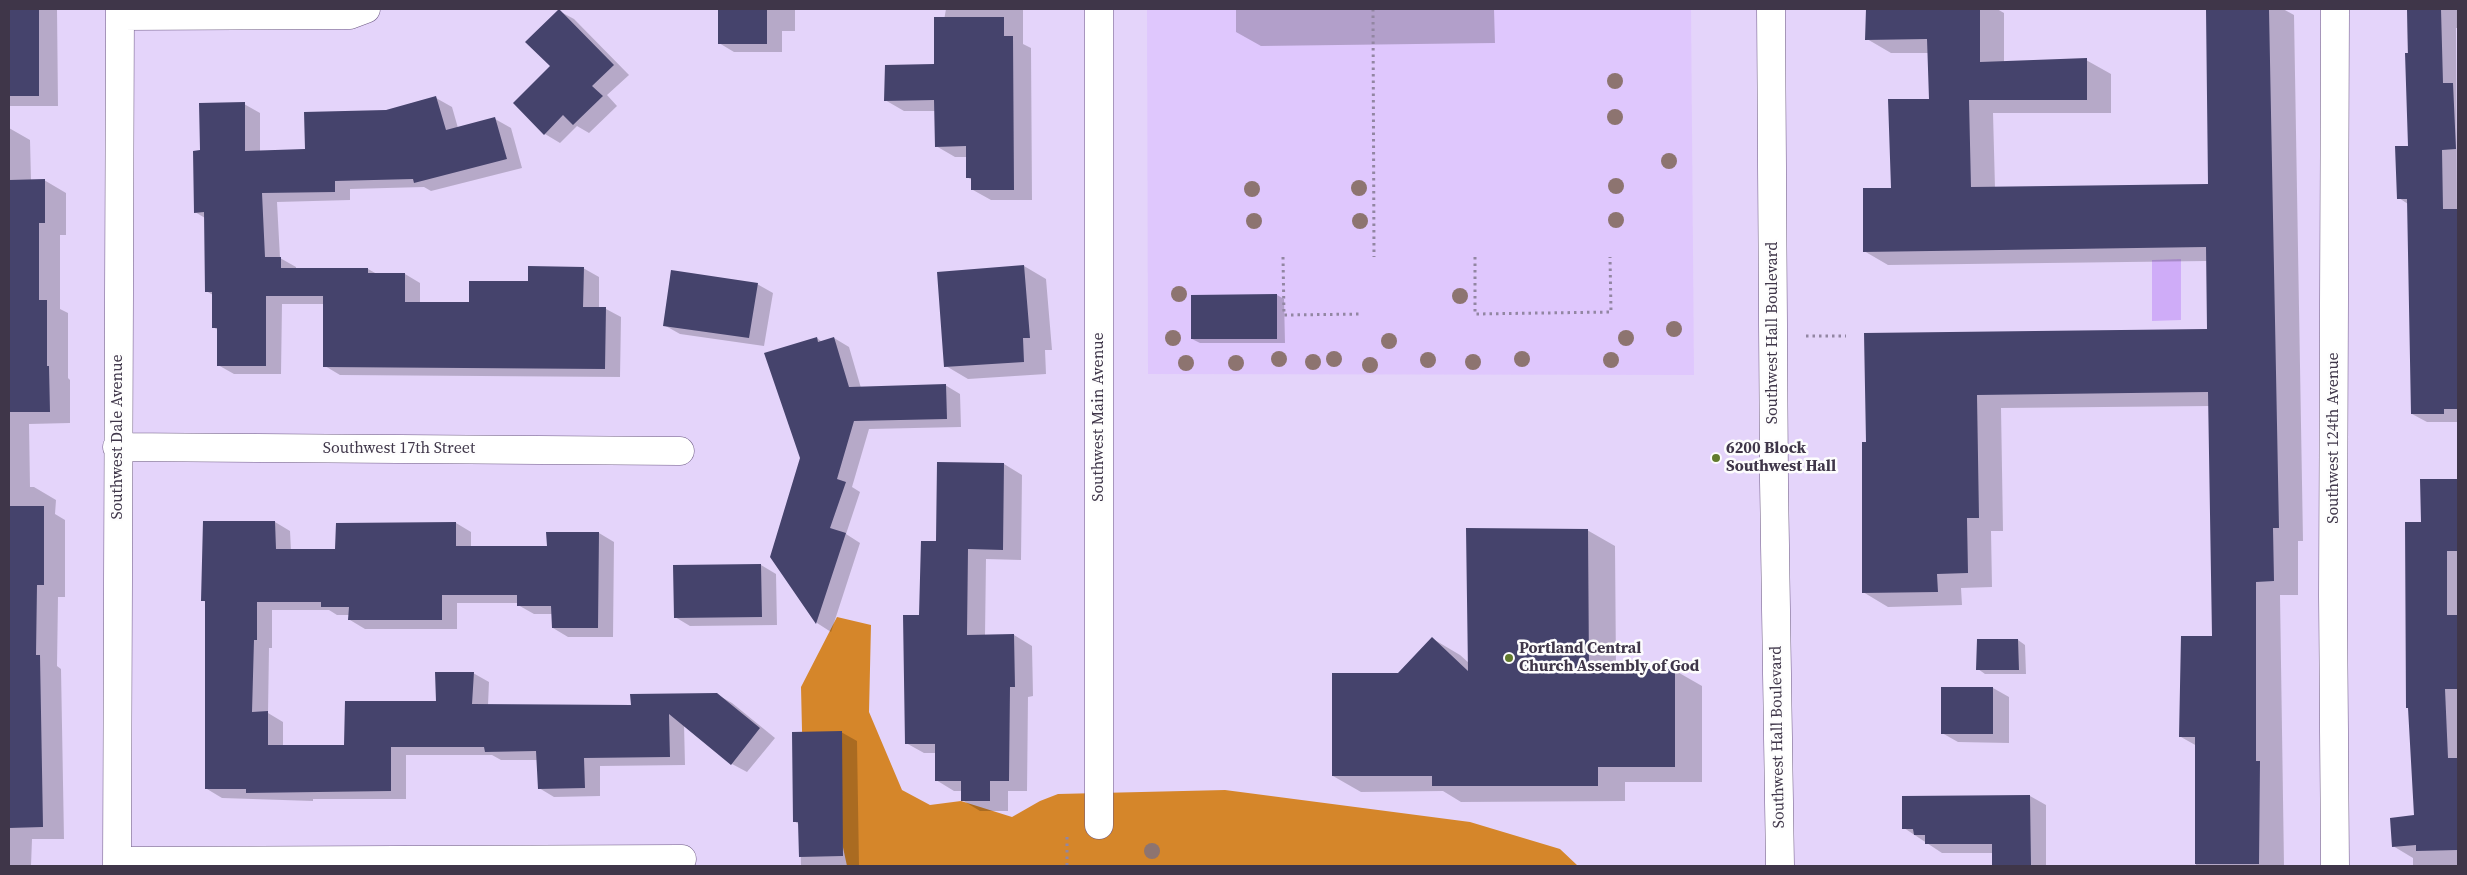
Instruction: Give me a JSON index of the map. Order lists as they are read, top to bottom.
{
  "streets": {
    "street": [
      "Southwest Hall Boulevard",
      "Southwest Main Avenue",
      "Southwest Dale Avenue",
      "Southwest 124th Avenue",
      "Southwest 17th Street"
    ]
  },
  "crossings": [
    ["Southwest Dale Avenue", "Southwest 17th Street"]
  ],
  "places": ["6200 Block Southwest Hall", "Portland Central Church Assembly of God"]
}
